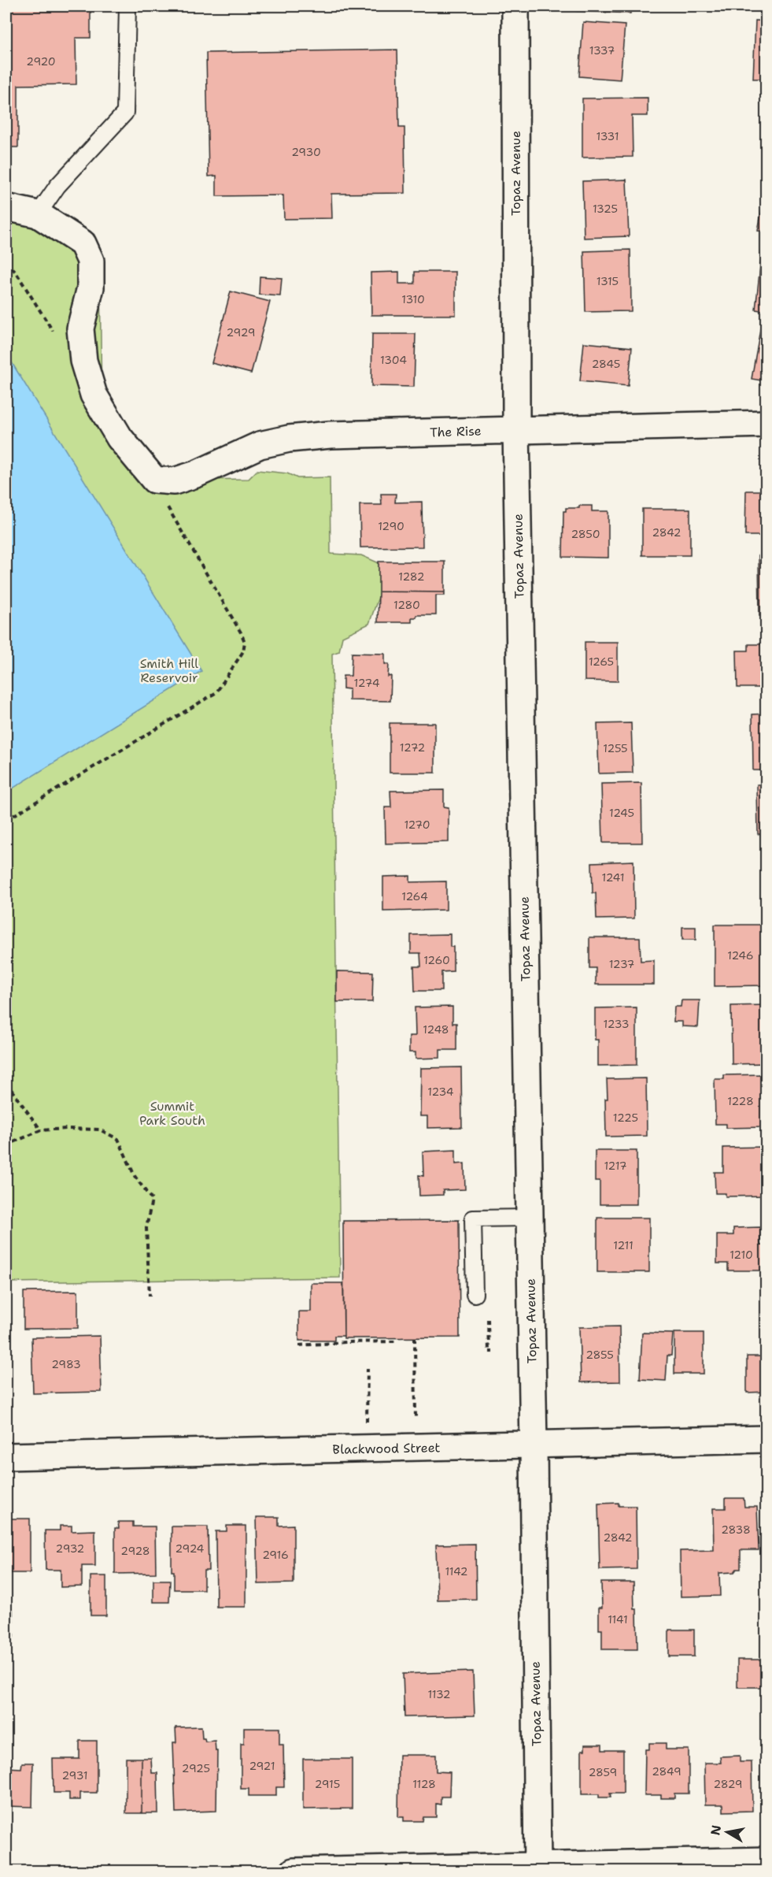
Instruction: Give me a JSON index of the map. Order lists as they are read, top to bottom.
{
  "streets": {
    "street": ["Topaz Avenue", "The Rise", "Blackwood Street"]
  },
  "crossings": [
    ["Topaz Avenue", "The Rise"],
    ["Topaz Avenue", "Blackwood Street"]
  ],
  "parks": ["Smith Hill Reservoir", "Summit Park South"],
  "house_numbers": [
    "1337",
    "2920",
    "1331",
    "2930",
    "1325",
    "1315",
    "1310",
    "2929",
    "1304",
    "2845",
    "1290",
    "2842",
    "2850",
    "1282",
    "1280",
    "1265",
    "1274",
    "1272",
    "1255",
    "1245",
    "1270",
    "1241",
    "1264",
    "1246",
    "1260",
    "1237",
    "1233",
    "1248",
    "1234",
    "1228",
    "1225",
    "1217",
    "1211",
    "1210",
    "2855",
    "2983",
    "2838",
    "2842",
    "2932",
    "2924",
    "2928",
    "2916",
    "1142",
    "1141",
    "1132",
    "2921",
    "2925",
    "2849",
    "2859",
    "2931",
    "2915",
    "1128",
    "2829"
  ],
  "north": "left"
}
